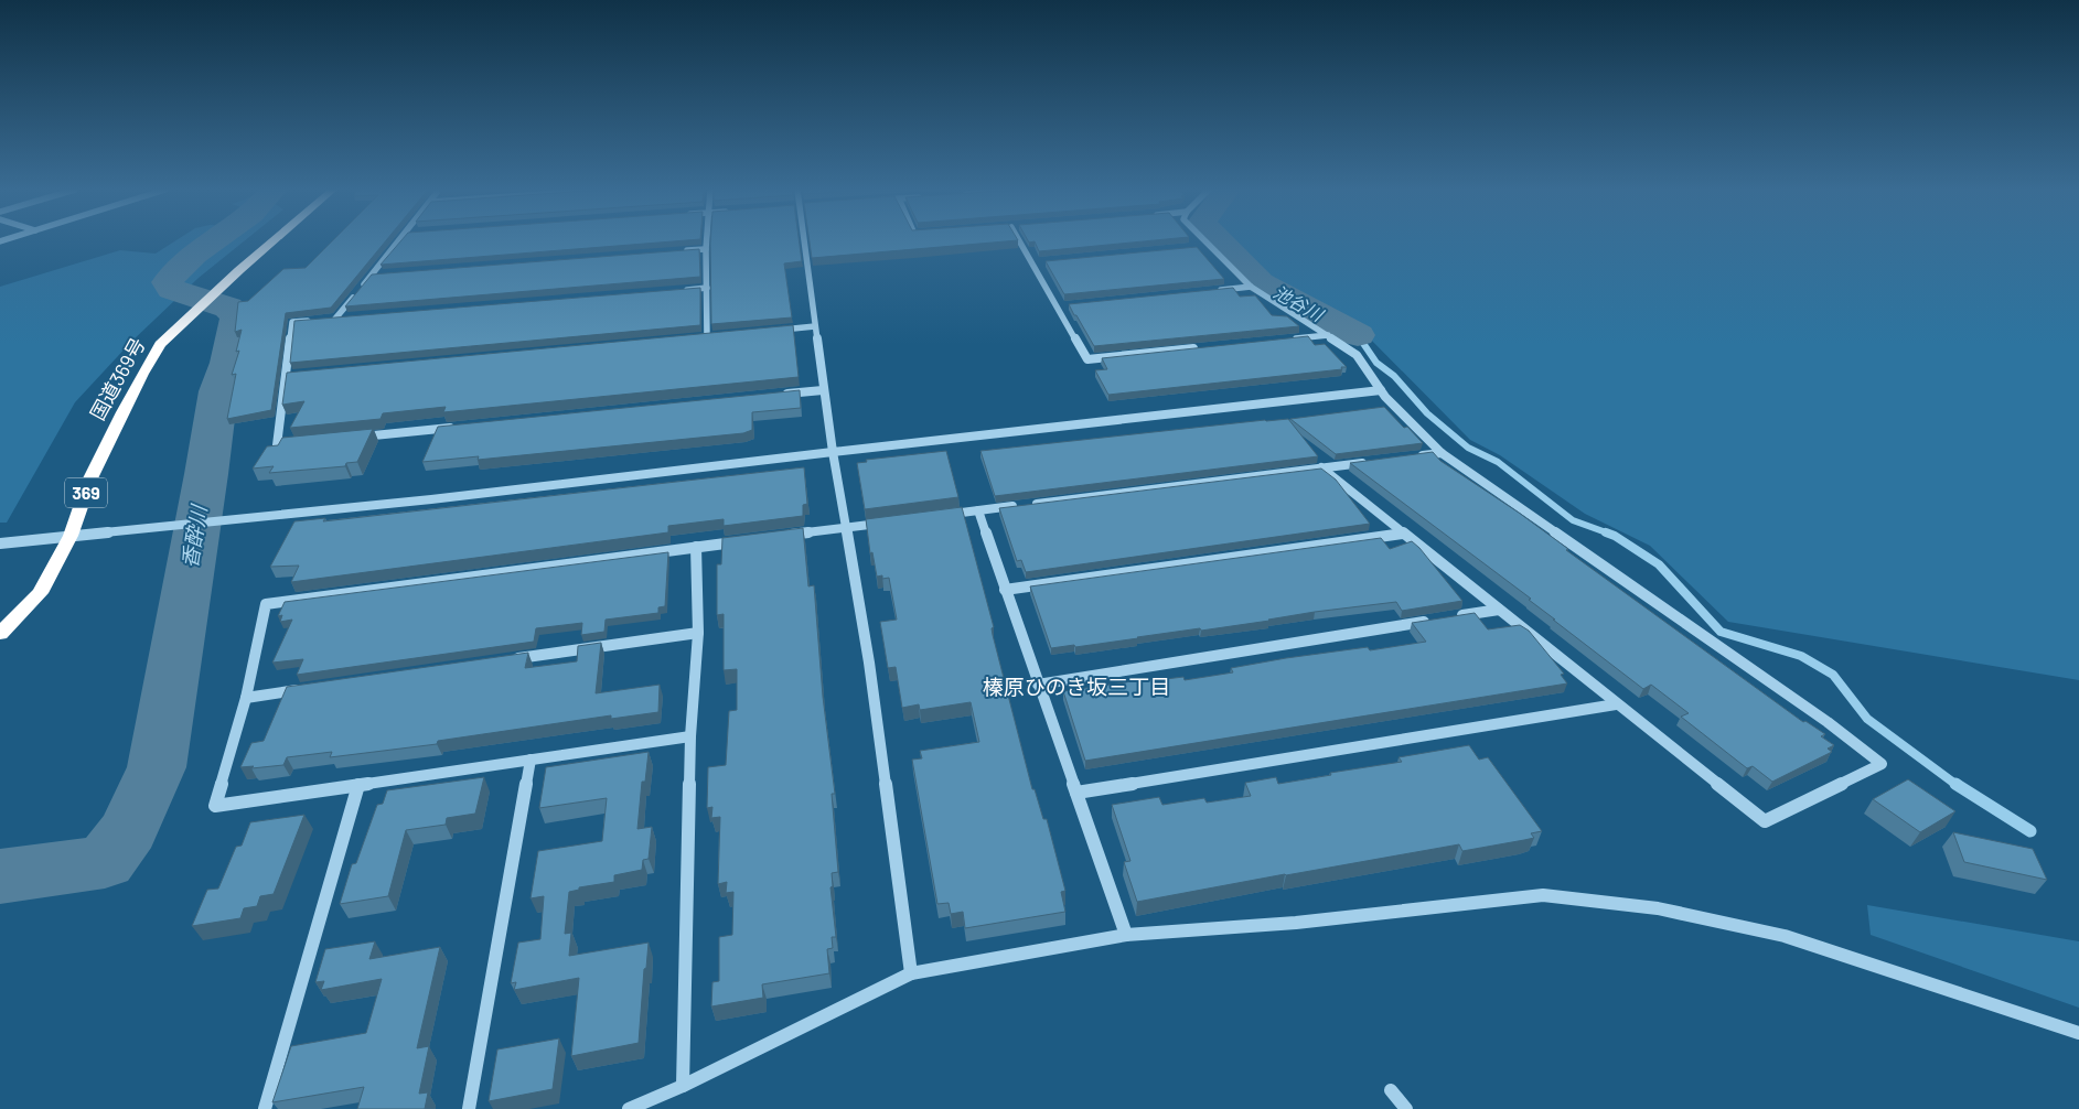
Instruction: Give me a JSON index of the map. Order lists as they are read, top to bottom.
{
  "streets": {
    "highway": ["国道369号", "369"]
  },
  "districts": ["榛原ひのき坂三丁目"],
  "water": ["池谷川", "香酔川"]
}
